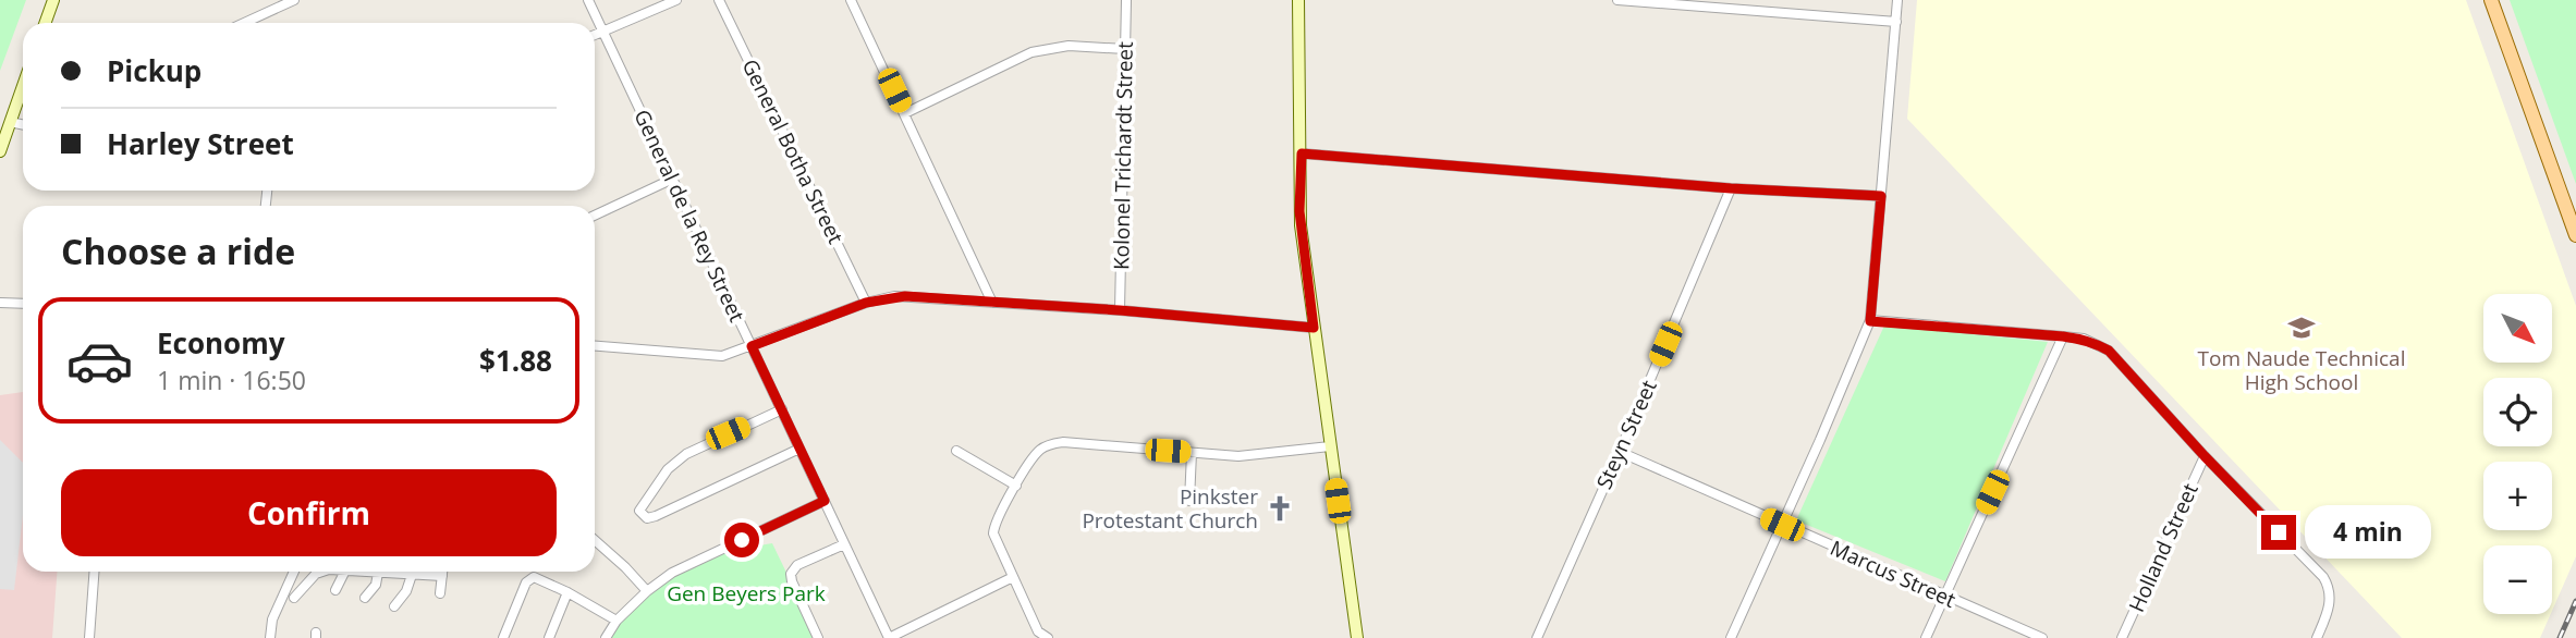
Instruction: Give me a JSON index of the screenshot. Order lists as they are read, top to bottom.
{
  "streets": {
    "street": [
      "General Botha Street",
      "Kolonel Trichardt Street",
      "General de la Rey Street",
      "Steyn Street",
      "Holland Street",
      "Marcus Street"
    ]
  },
  "crossings": [
    ["Steyn Street", "Marcus Street"]
  ],
  "parks": ["Gen Beyers Park"],
  "places": {
    "school or university": ["Tom Naude Technical High School"],
    "church": ["Pinkster Protestant Church"]
  },
  "north": "bottom right",
  "page": {
    "banner": ["Pickup", "Harley Street"],
    "heading": "Choose a ride",
    "map_buttons": ["+", "−"],
    "list": [
      {
        "name": "Economy",
        "note": "1 min · 16:50",
        "value": "$1.88"
      }
    ],
    "buttons": "Confirm",
    "bubble": "4 min"
  }
}
